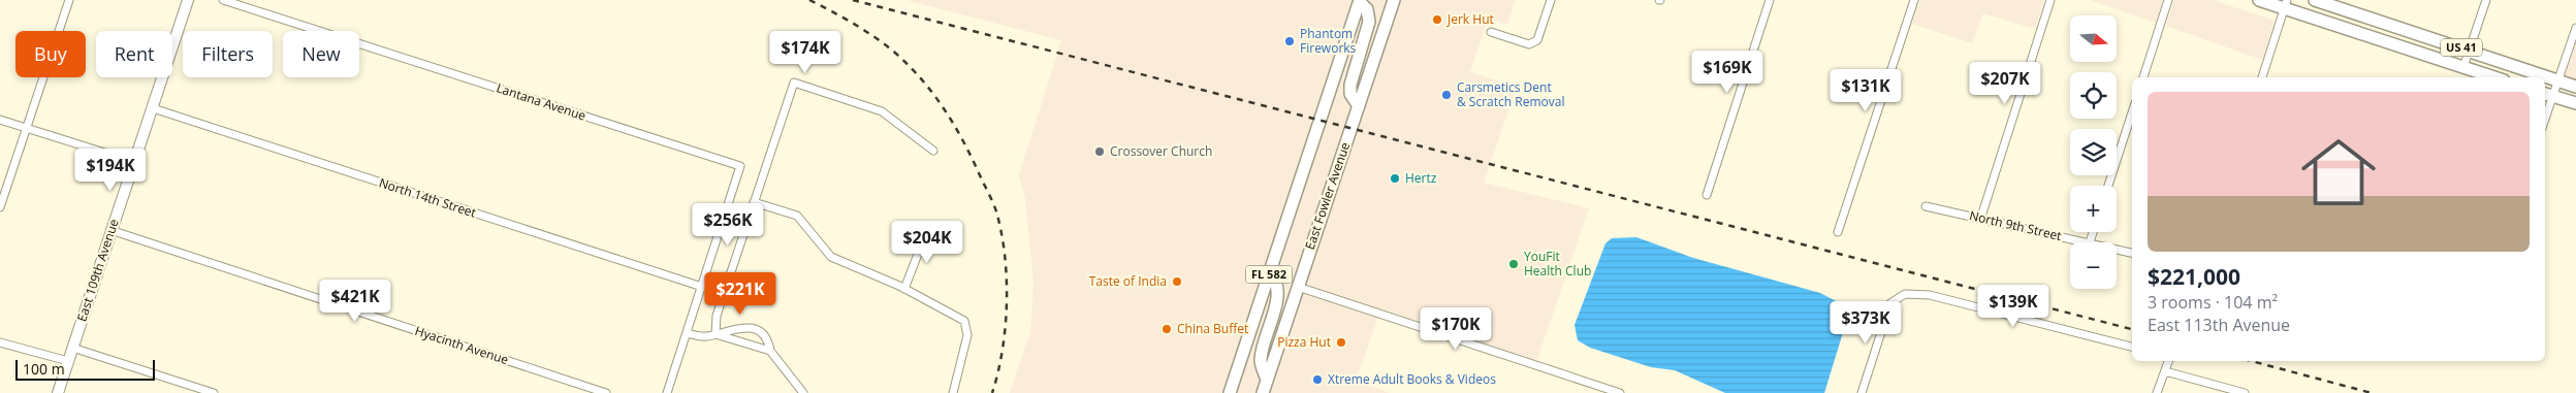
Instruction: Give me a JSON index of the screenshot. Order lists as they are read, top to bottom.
{
  "streets": {
    "main road": ["US 41", "East Fowler Avenue", "FL 582"],
    "street": [
      "Lantana Avenue",
      "North 14th Street",
      "North 9th Street",
      "East 109th Avenue",
      "Hyacinth Avenue"
    ]
  },
  "crossings": [
    ["Lantana Avenue", "North 14th Street"],
    ["North 14th Street", "East 109th Avenue"],
    ["East 109th Avenue", "Hyacinth Avenue"]
  ],
  "places": [
    "Jerk Hut",
    "Phantom Fireworks",
    "Carsmetics Dent & Scratch Removal",
    "Crossover Church",
    "Hertz",
    "YouFit Health Club",
    "Taste of India",
    "China Buffet",
    "Pizza Hut",
    "Xtreme Adult Books & Videos"
  ],
  "scale_bar": "100 m",
  "north": "right",
  "page": {
    "map_buttons": ["+", "−"],
    "price": [
      "$174K",
      "$169K",
      "$207K",
      "$131K",
      "$194K",
      "$256K",
      "$204K",
      "$221K",
      "$421K",
      "$139K",
      "$373K",
      "$170K"
    ],
    "chip": [
      "Buy",
      "Rent",
      "Filters",
      "New"
    ],
    "list": [
      {
        "name": "$221,000",
        "note": "3 rooms · 104 m² · East 113th Avenue"
      }
    ],
    "scale": "100 m"
  }
}
